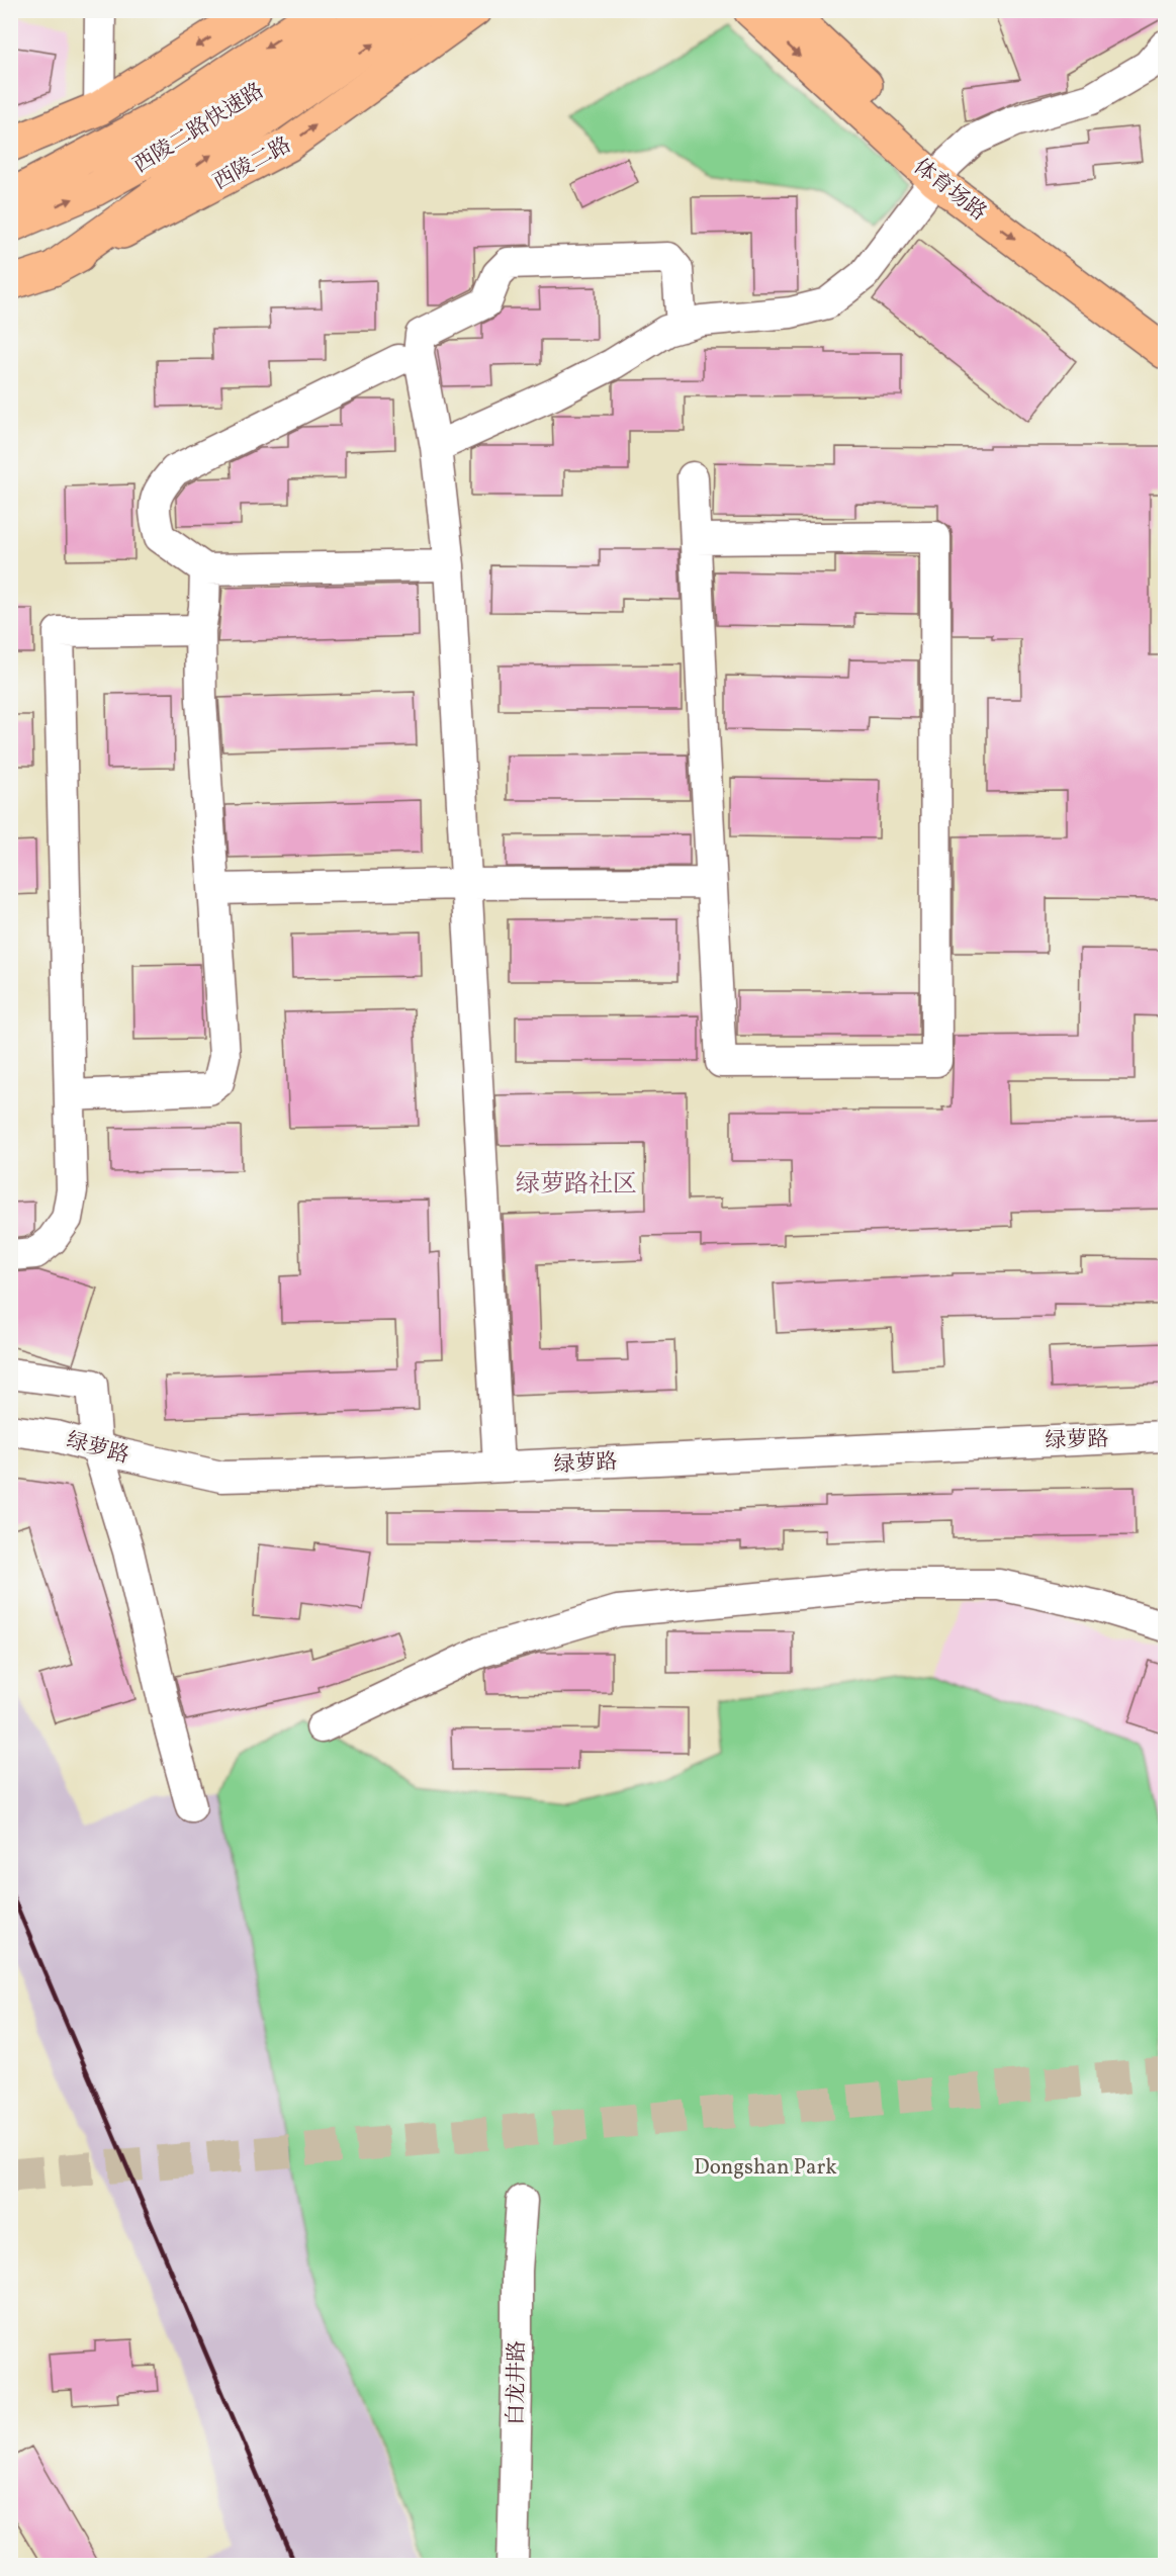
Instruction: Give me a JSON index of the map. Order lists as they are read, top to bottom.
{
  "streets": {
    "main road": ["西陵二路快速路", "西陵二路", "体育场路"],
    "street": ["绿萝路", "白龙井路"]
  },
  "districts": ["绿萝路社区"],
  "parks": ["Dongshan Park"]
}
